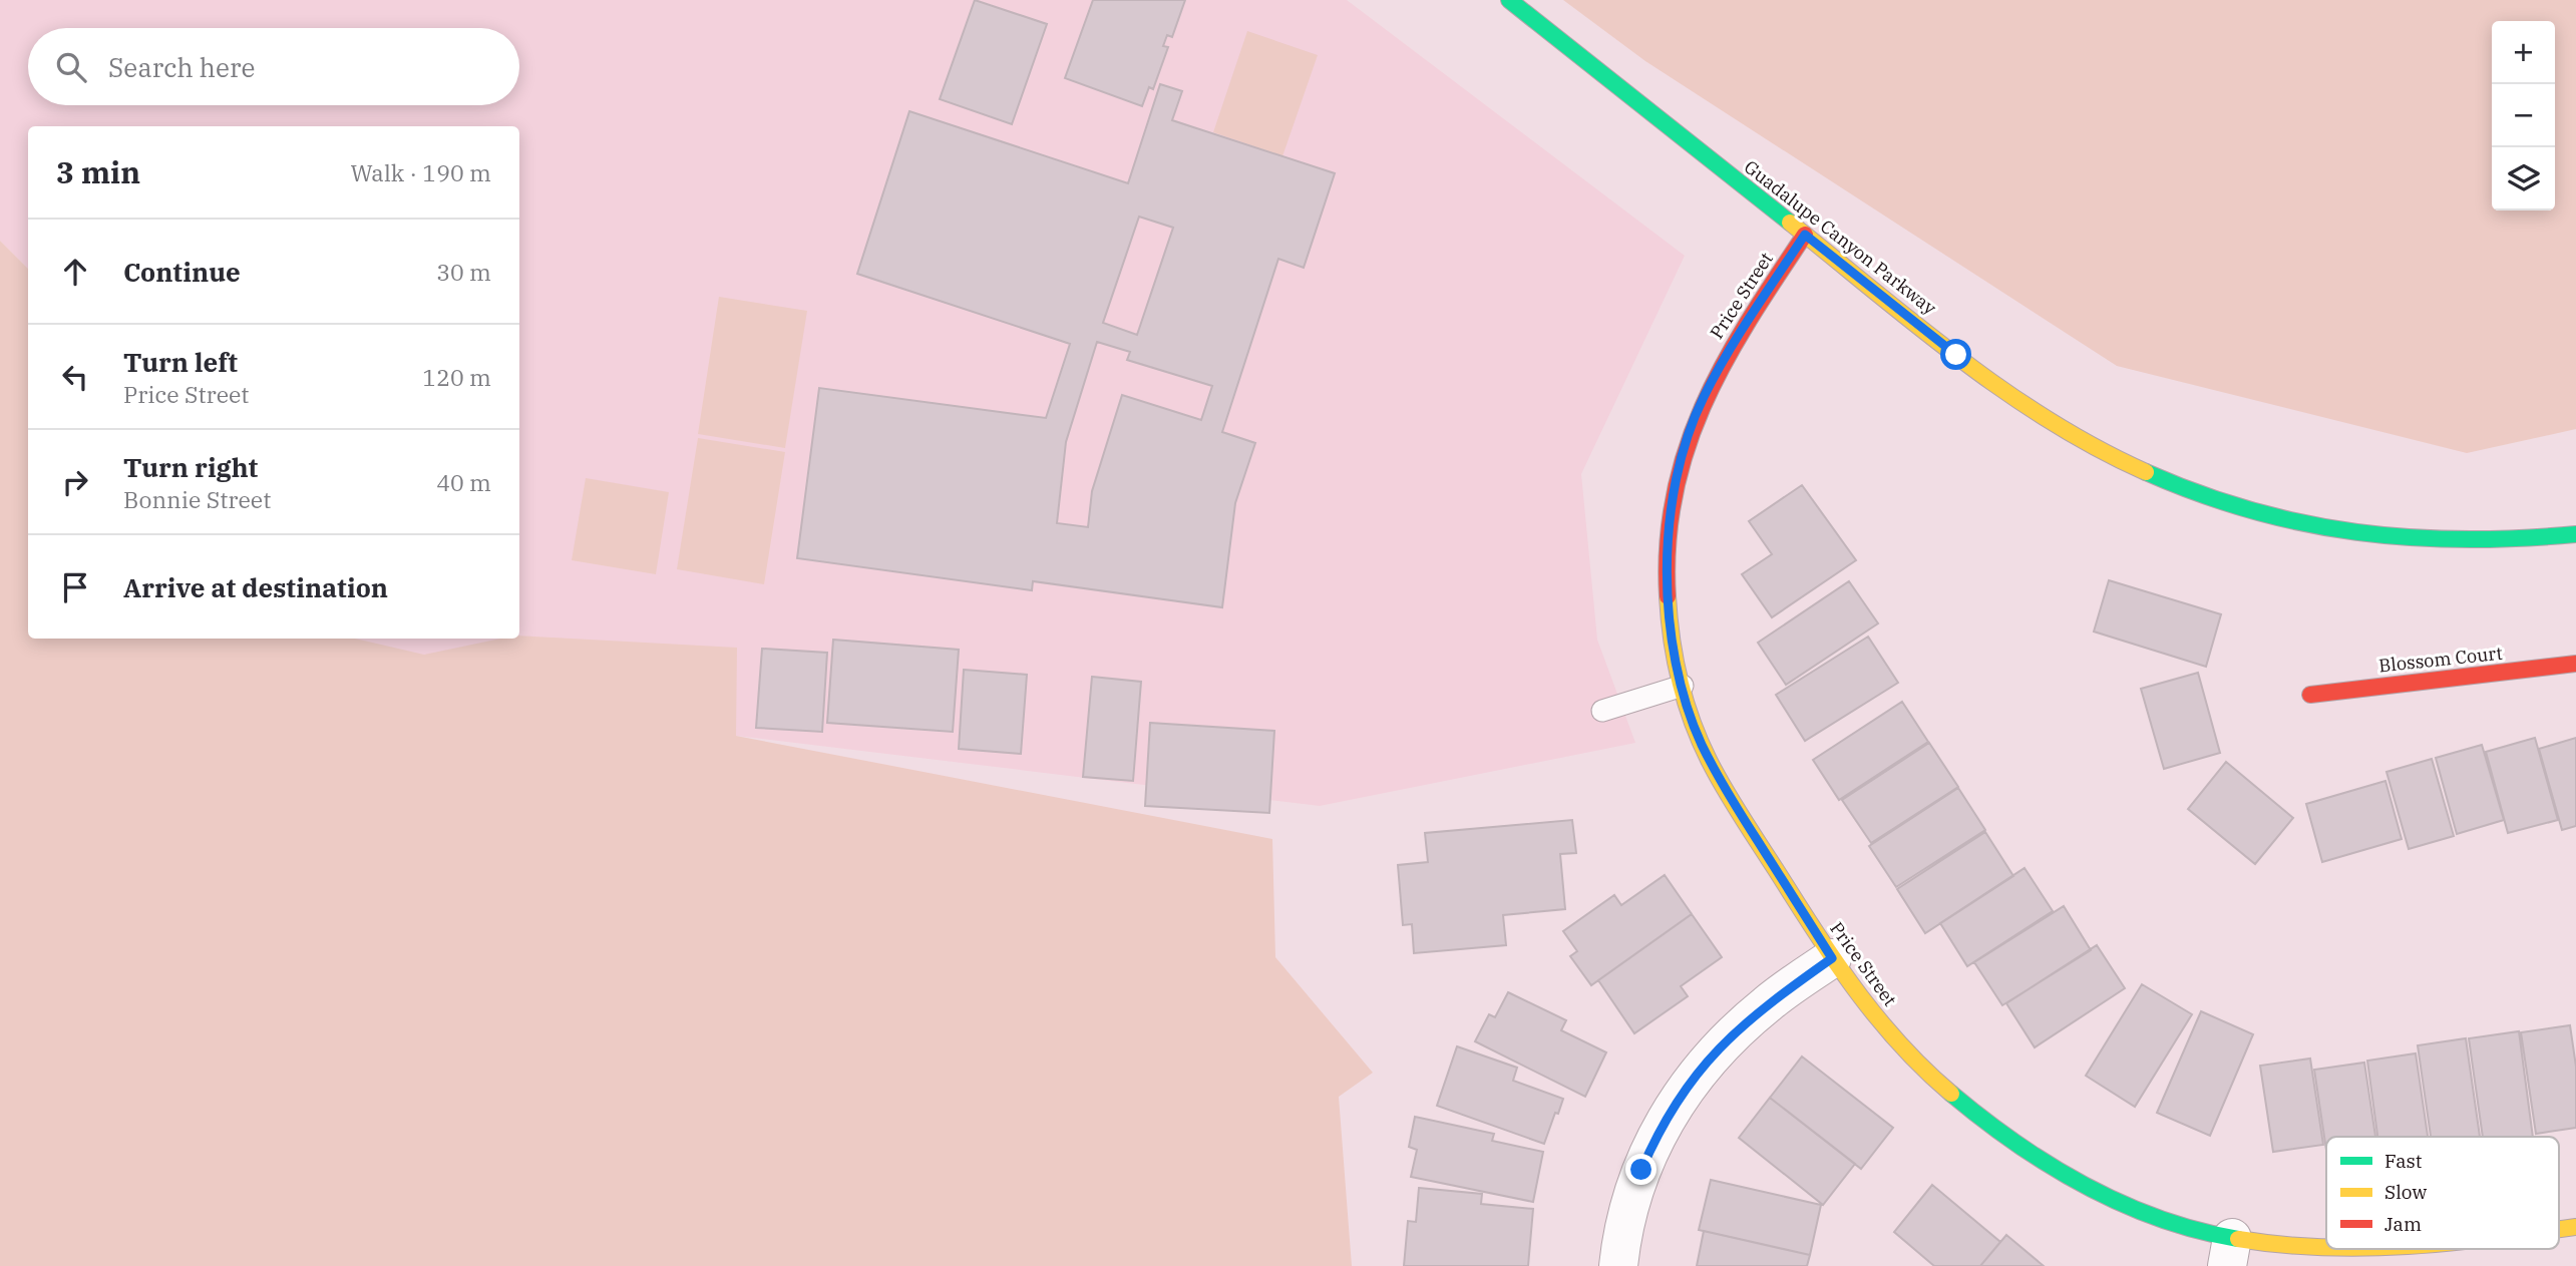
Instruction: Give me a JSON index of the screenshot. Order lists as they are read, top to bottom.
{
  "streets": {
    "street": ["Guadalupe Canyon Parkway", "Price Street", "Blossom Court"]
  },
  "crossings": [
    ["Guadalupe Canyon Parkway", "Price Street"]
  ],
  "legend": ["Fast", "Slow", "Jam"],
  "page": {
    "map_buttons": ["+", "−"],
    "search": "Search here",
    "heading": ["3 min", "Walk · 190 m"],
    "list": [
      ["Continue", "30 m"],
      ["Turn left", "Price Street", "120 m"],
      ["Turn right", "Bonnie Street", "40 m"],
      "Arrive at destination"
    ]
  }
}
